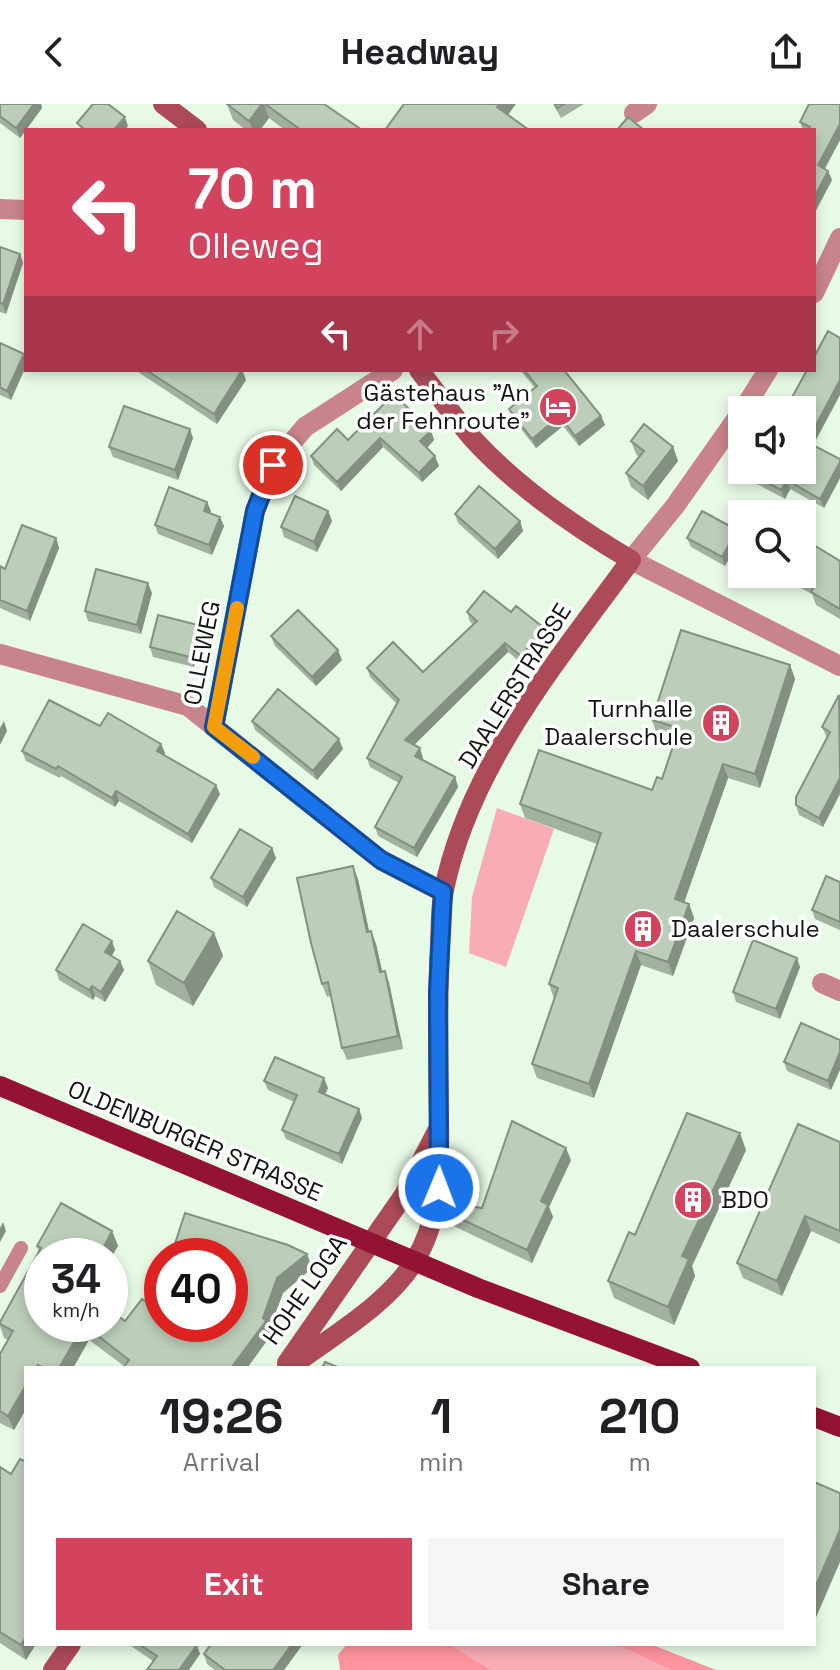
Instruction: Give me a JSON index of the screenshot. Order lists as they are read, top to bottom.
{
  "streets": {
    "main road": ["OLDENBURGER STRASSE"],
    "street": ["OLLEWEG", "DAALERSTRASSE", "HOHE LOGA"]
  },
  "crossings": [
    ["OLLEWEG", "DAALERSTRASSE"],
    ["DAALERSTRASSE", "OLDENBURGER STRASSE"],
    ["DAALERSTRASSE", "HOHE LOGA"],
    ["OLDENBURGER STRASSE", "HOHE LOGA"]
  ],
  "places": {
    "hotel": ["Gästehaus \"An der Fehnroute\""],
    "building": ["Turnhalle Daalerschule", "Daalerschule", "BDO"]
  },
  "page": {
    "header": "Headway",
    "turn": ["70 m", "Olleweg"],
    "speed": "34 km/h",
    "limit": "40",
    "eta": [
      "19:26",
      "Arrival",
      "1",
      "min",
      "210",
      "m"
    ],
    "buttons": ["Exit", "Share"]
  }
}
